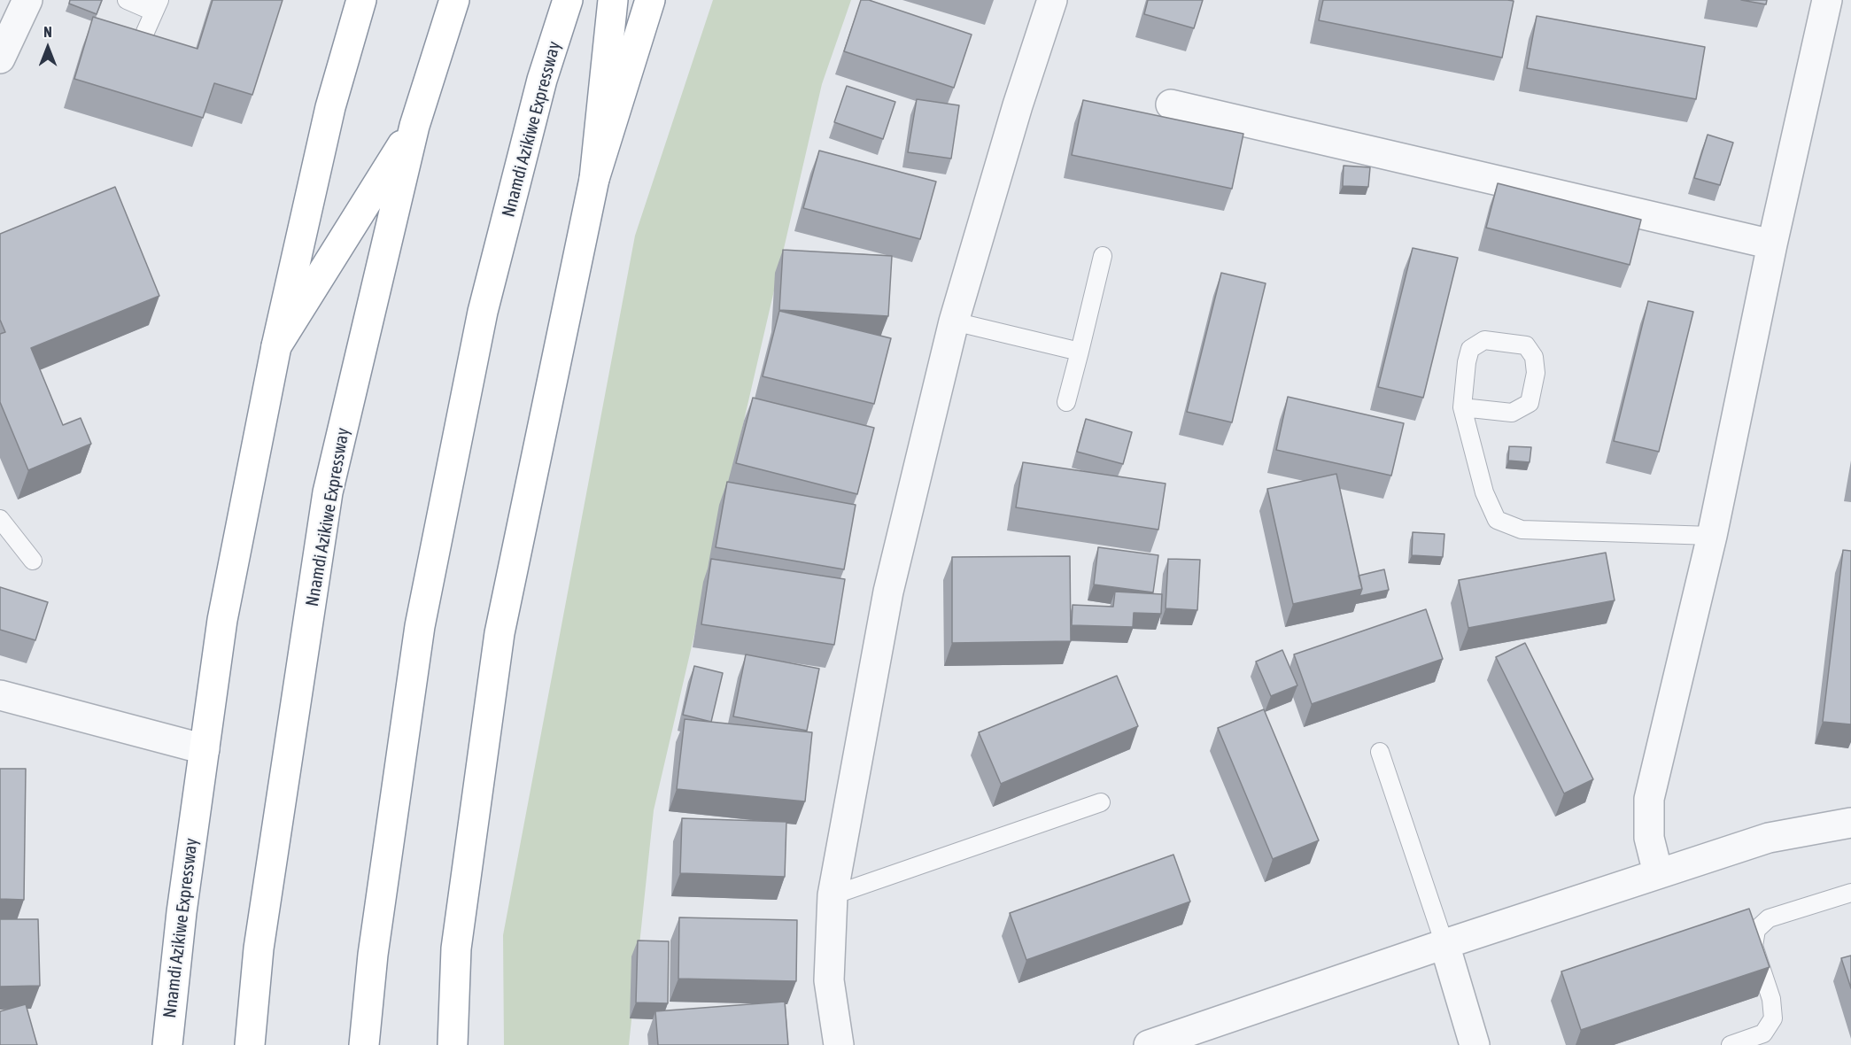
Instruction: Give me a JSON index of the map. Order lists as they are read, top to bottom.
{
  "streets": {
    "highway": ["Nnamdi Azikiwe Expressway"]
  },
  "north": "top"
}
